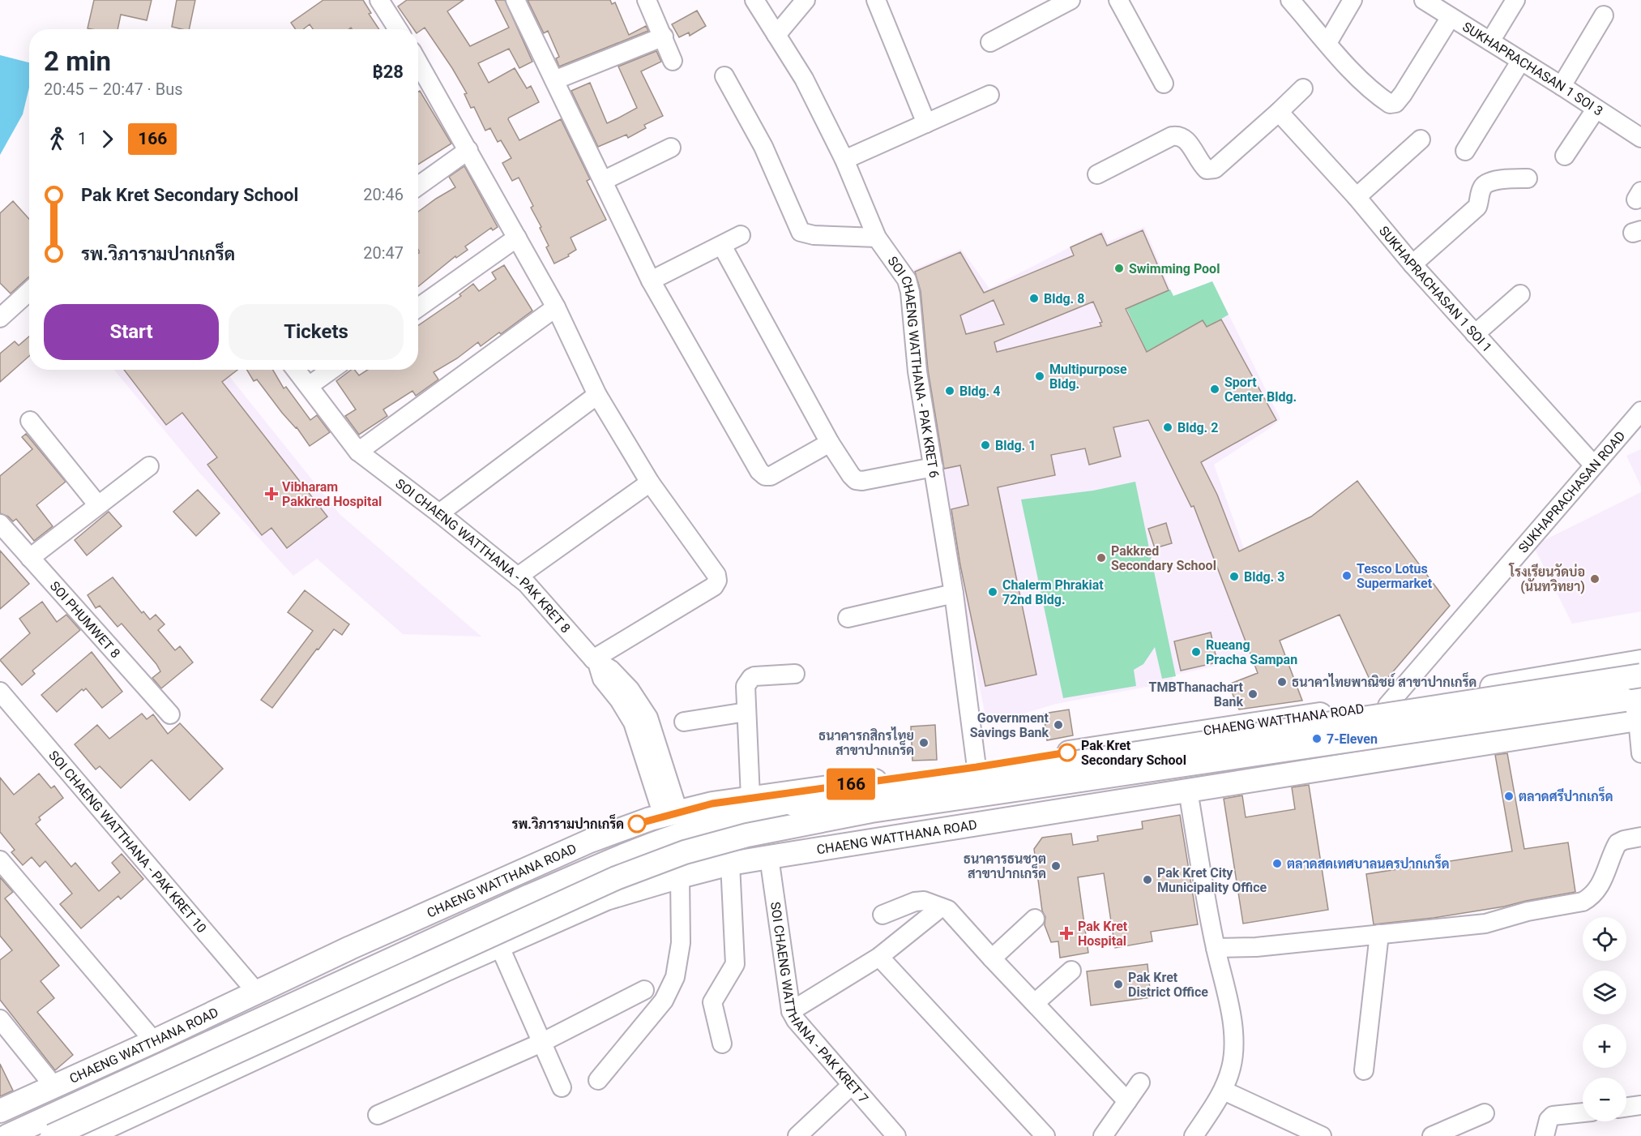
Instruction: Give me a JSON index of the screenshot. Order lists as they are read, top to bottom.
{
  "streets": {
    "main road": ["CHAENG WATTHANA ROAD"],
    "street": [
      "SUKHAPRACHASAN 1 SOI 3",
      "SUKHAPRACHASAN 1 SOI 1",
      "SOI CHAENG WATTHANA - PAK KRET 6",
      "SUKHAPRACHASAN ROAD",
      "SOI CHAENG WATTHANA - PAK KRET 8",
      "SOI PHUMWET 8",
      "SOI CHAENG WATTHANA - PAK KRET 10",
      "SOI CHAENG WATTHANA - PAK KRET 7"
    ]
  },
  "crossings": [
    ["SUKHAPRACHASAN 1 SOI 1", "SUKHAPRACHASAN ROAD"],
    ["SOI CHAENG WATTHANA - PAK KRET 6", "CHAENG WATTHANA ROAD"],
    ["SUKHAPRACHASAN ROAD", "CHAENG WATTHANA ROAD"],
    ["SOI CHAENG WATTHANA - PAK KRET 8", "CHAENG WATTHANA ROAD"],
    ["CHAENG WATTHANA ROAD", "SOI CHAENG WATTHANA - PAK KRET 10"],
    ["CHAENG WATTHANA ROAD", "SOI CHAENG WATTHANA - PAK KRET 7"]
  ],
  "places": {
    "other": [
      "Swimming Pool",
      "Bldg. 8",
      "Multipurpose Bldg.",
      "Sport Center Bldg.",
      "Bldg. 4",
      "Bldg. 2",
      "Bldg. 1",
      "Pakkred Secondary School",
      "Tesco Lotus Supermarket",
      "Bldg. 3",
      "โรงเรียนวัดบ่อ (นันทวิทยา)",
      "Chalerm Phrakiat 72nd Bldg.",
      "Rueang Pracha Sampan",
      "ธนาคาไทยพาณิชย์ สาขาปากเกร็ด",
      "TMBThanachart Bank",
      "Government Savings Bank",
      "7-Eleven",
      "ธนาคารกสิกรไทย สาขาปากเกร็ด",
      "Pak Kret Secondary School",
      "ตลาดศรีปากเกร็ด",
      "รพ.วิภารามปากเกร็ด",
      "ตลาดสดเทศบาลนครปากเกร็ด",
      "ธนาคารธนชาต สาขาปากเกร็ด",
      "Pak Kret City Municipality Office",
      "Pak Kret District Office"
    ],
    "health": ["Vibharam Pakkred Hospital", "Pak Kret Hospital"]
  },
  "lines": ["bus line 166"],
  "page": {
    "on_map": "166",
    "heading": ["2 min", "20:45 – 20:47 · Bus", "฿28"],
    "legs": ["1", "166"],
    "list": [
      {
        "name": "Pak Kret Secondary School",
        "value": "20:46"
      },
      {
        "name": "รพ.วิภารามปากเกร็ด",
        "value": "20:47"
      }
    ],
    "buttons": ["Start", "Tickets"],
    "map_buttons": ["+", "−"]
  }
}
